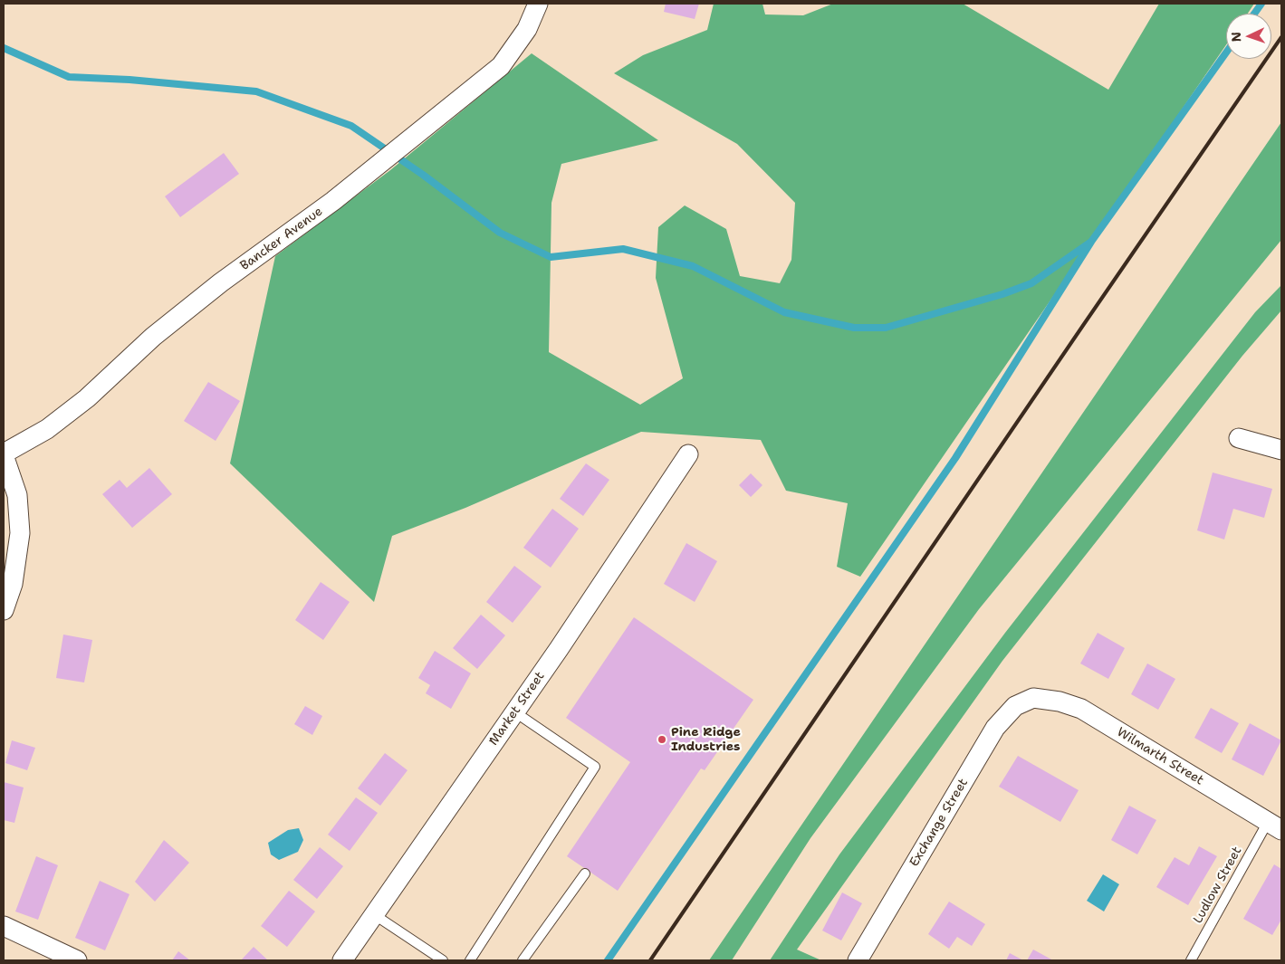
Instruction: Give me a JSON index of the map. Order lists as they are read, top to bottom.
{
  "streets": {
    "street": [
      "Bancker Avenue",
      "Market Street",
      "Wilmarth Street",
      "Exchange Street"
    ],
    "lane": ["Ludlow Street"]
  },
  "crossings": [
    ["Wilmarth Street", "Exchange Street"],
    ["Wilmarth Street", "Ludlow Street"]
  ],
  "places": ["Pine Ridge Industries"],
  "north": "left"
}
